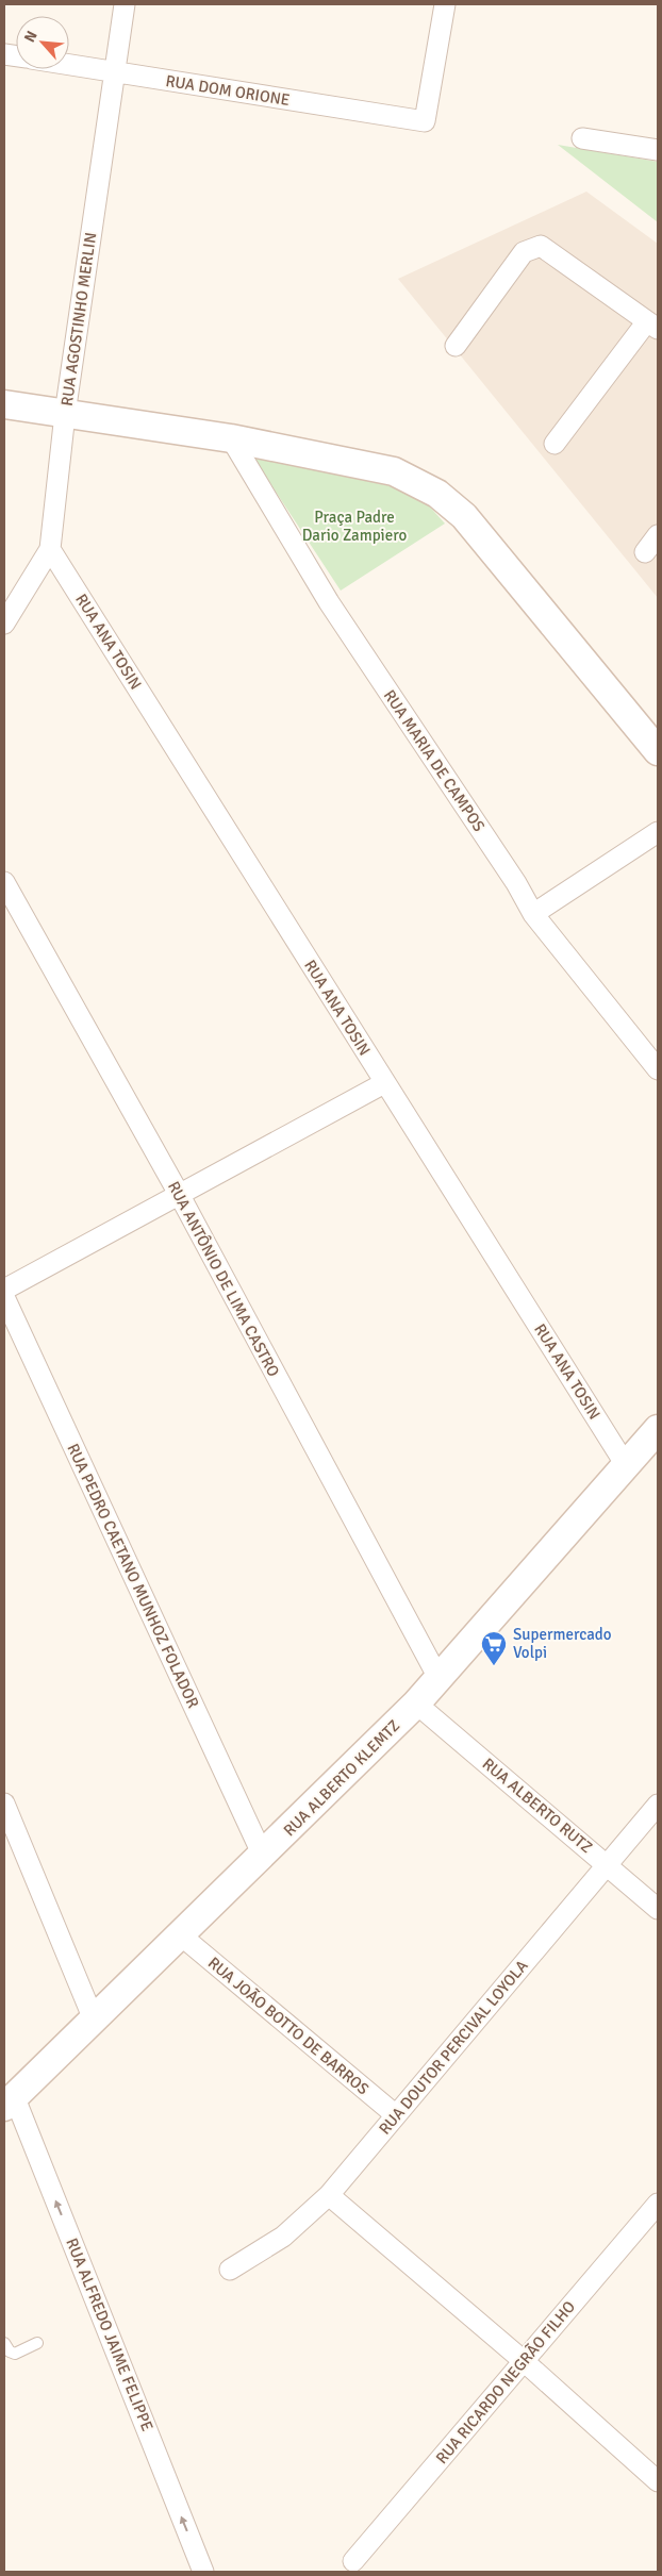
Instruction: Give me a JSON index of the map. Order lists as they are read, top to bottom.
{
  "streets": {
    "street": [
      "RUA DOM ORIONE",
      "RUA AGOSTINHO MERLIN",
      "RUA ANA TOSIN",
      "RUA MARIA DE CAMPOS",
      "RUA ANTÔNIO DE LIMA CASTRO",
      "RUA PEDRO CAETANO MUNHOZ FOLADOR",
      "RUA ALBERTO KLEMTZ",
      "RUA ALBERTO RUTZ",
      "RUA JOÃO BOTTO DE BARROS",
      "RUA DOUTOR PERCIVAL LOYOLA",
      "RUA ALFREDO JAIME FELIPPE",
      "RUA RICARDO NEGRÃO FILHO"
    ]
  },
  "crossings": [
    ["RUA DOM ORIONE", "RUA AGOSTINHO MERLIN"],
    ["RUA AGOSTINHO MERLIN", "RUA ANA TOSIN"],
    ["RUA ANA TOSIN", "RUA ALBERTO KLEMTZ"],
    ["RUA ANTÔNIO DE LIMA CASTRO", "RUA ALBERTO KLEMTZ"],
    ["RUA PEDRO CAETANO MUNHOZ FOLADOR", "RUA ALBERTO KLEMTZ"],
    ["RUA ALBERTO KLEMTZ", "RUA ALBERTO RUTZ"],
    ["RUA ALBERTO KLEMTZ", "RUA JOÃO BOTTO DE BARROS"],
    ["RUA ALBERTO KLEMTZ", "RUA ALFREDO JAIME FELIPPE"],
    ["RUA ALBERTO RUTZ", "RUA DOUTOR PERCIVAL LOYOLA"],
    ["RUA JOÃO BOTTO DE BARROS", "RUA DOUTOR PERCIVAL LOYOLA"]
  ],
  "one_way": ["RUA ALFREDO JAIME FELIPPE"],
  "parks": ["Praça Padre Dario Zampiero"],
  "places": {
    "supermarket": ["Supermercado Volpi"]
  },
  "north": "top left"
}
